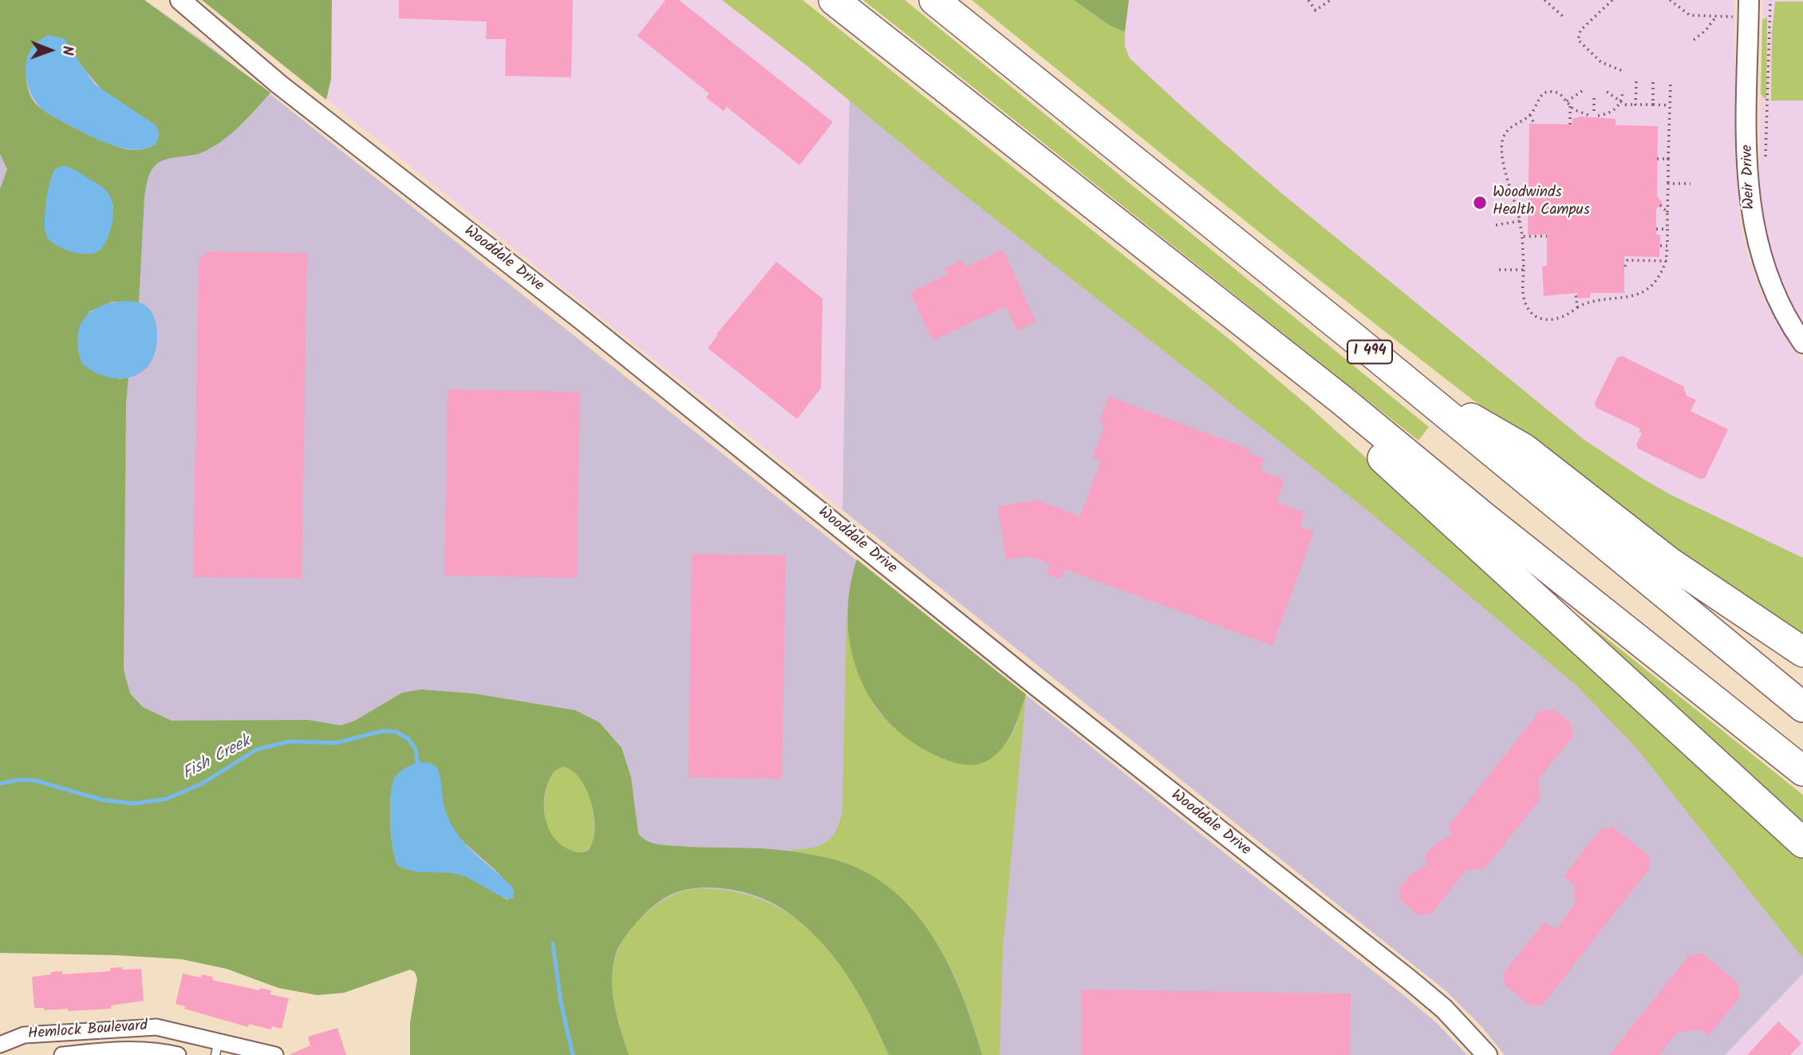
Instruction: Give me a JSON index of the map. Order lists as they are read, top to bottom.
{
  "streets": {
    "highway": ["I 494"],
    "street": ["Weir Drive", "Wooddale Drive", "Hemlock Boulevard"]
  },
  "water": ["Fish Creek"],
  "places": ["Woodwinds Health Campus"],
  "north": "right"
}
